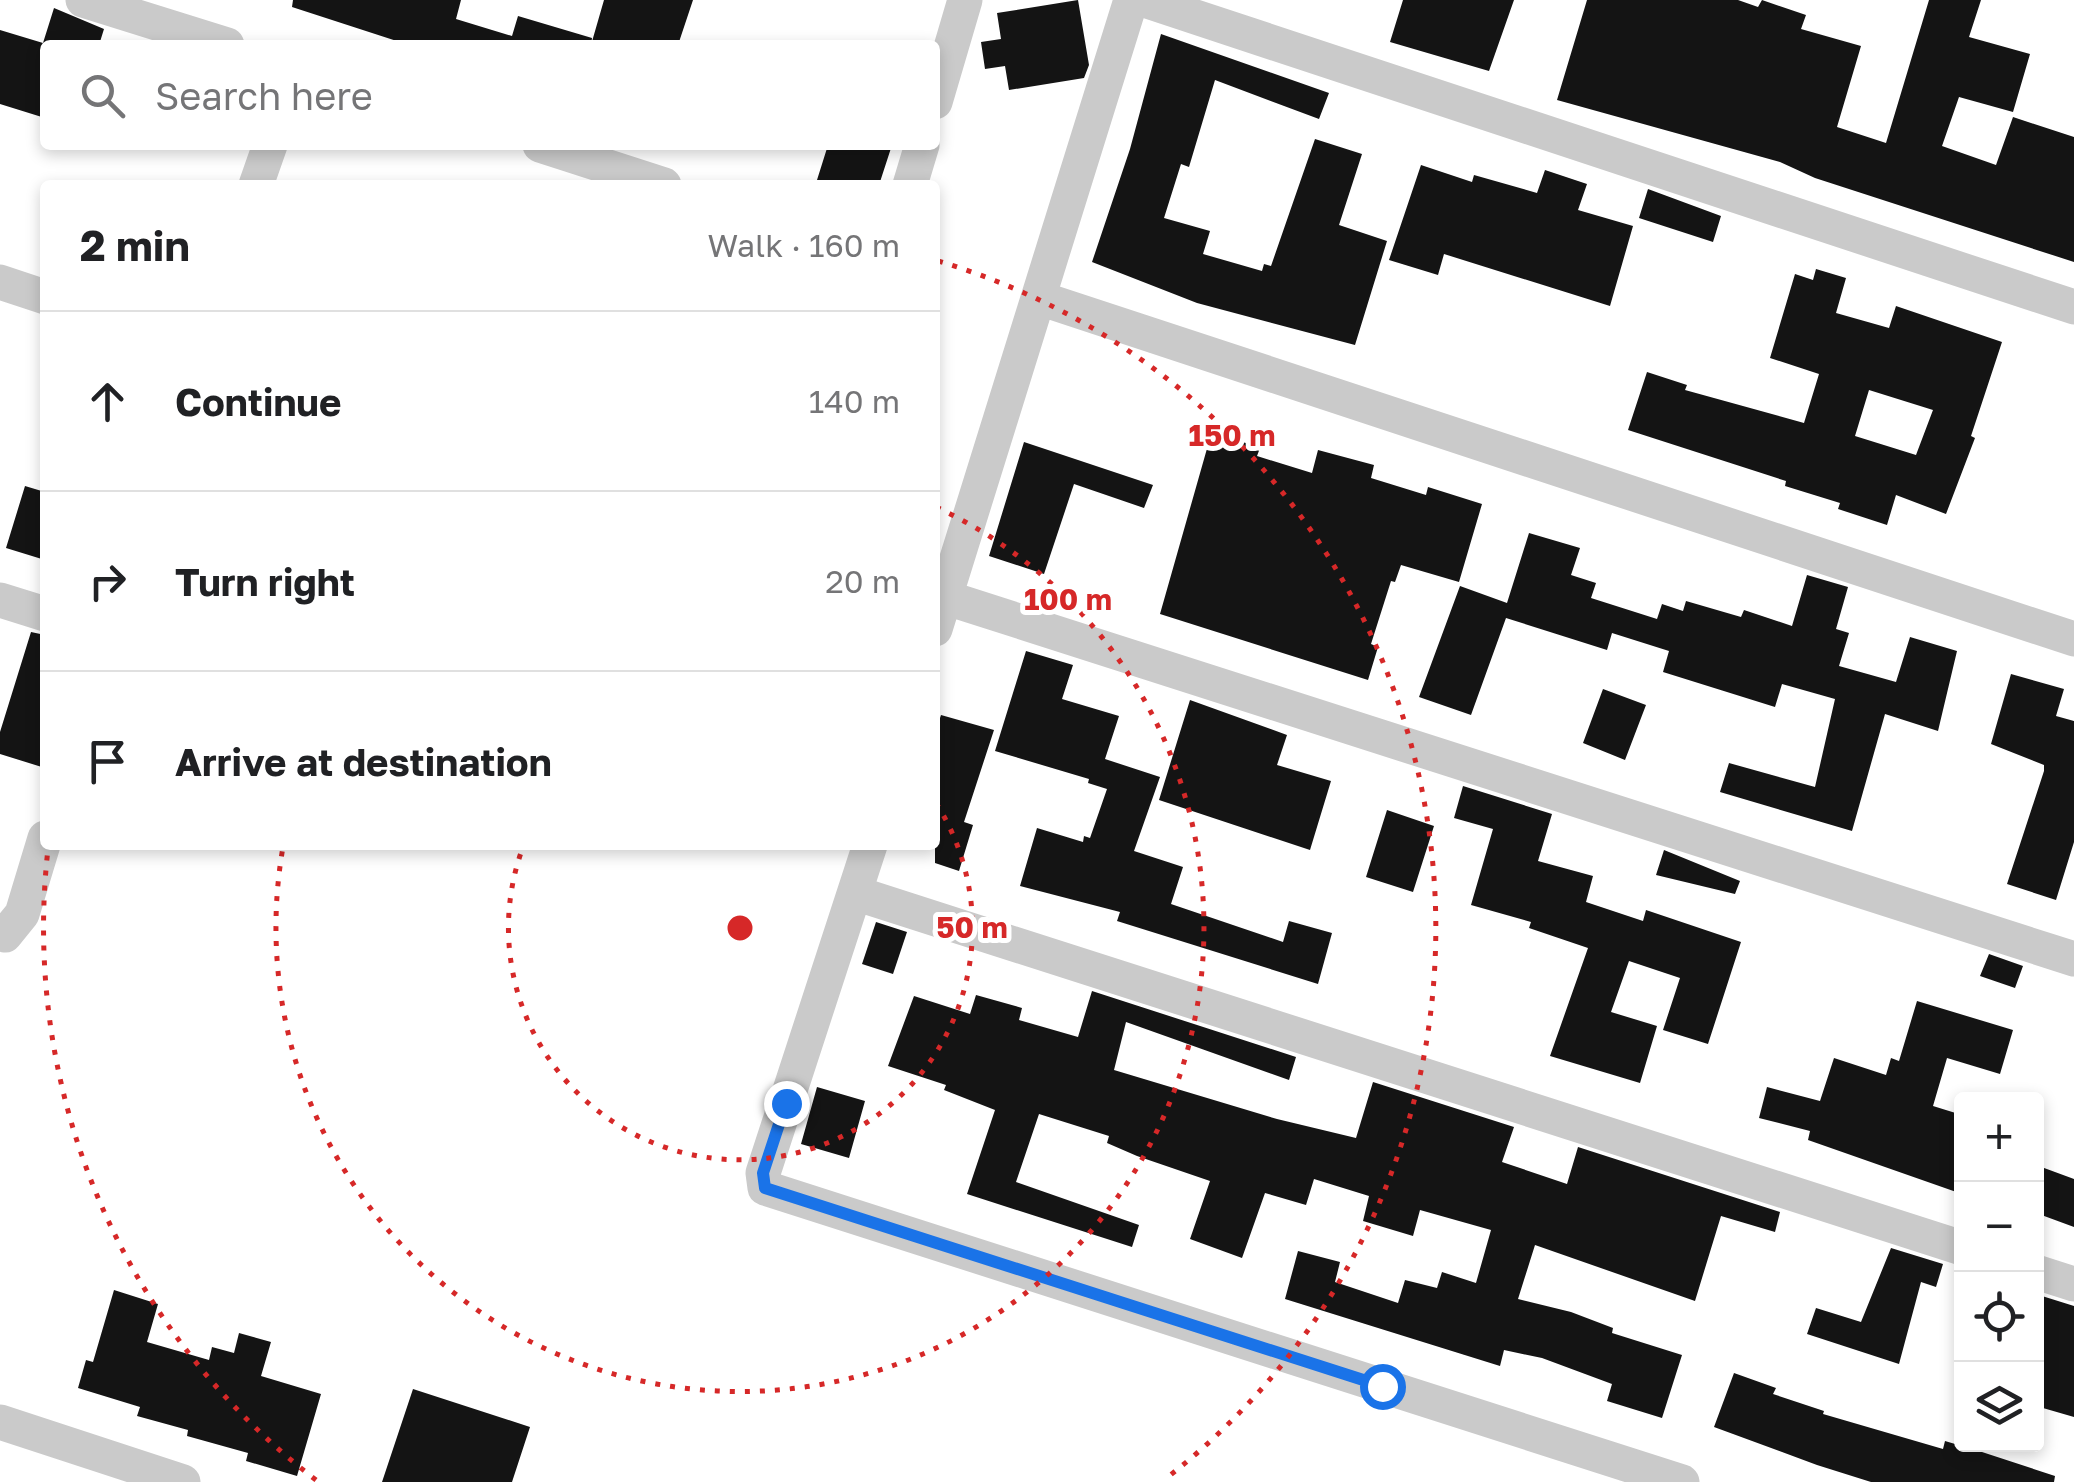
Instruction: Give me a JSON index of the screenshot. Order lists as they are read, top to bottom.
{
  "page": {
    "search": "Search here",
    "heading": ["2 min", "Walk · 160 m"],
    "list": [
      ["Continue", "140 m"],
      ["Turn right", "20 m"],
      "Arrive at destination"
    ],
    "map_buttons": ["+", "−"]
  },
  "rings": ["150 m", "100 m", "50 m"]
}
